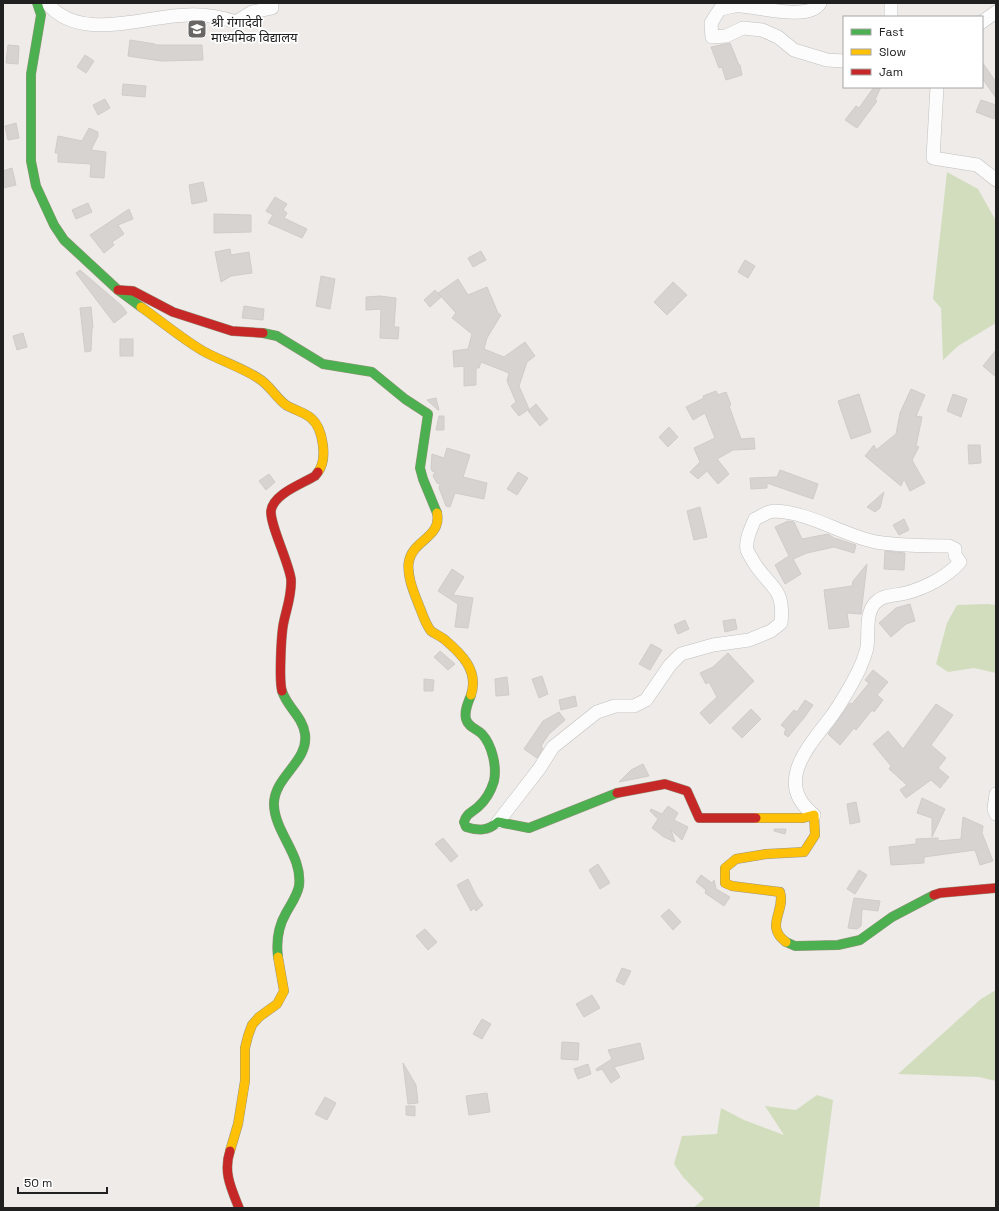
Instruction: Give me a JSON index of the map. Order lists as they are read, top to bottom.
{
  "places": {
    "school or university": ["श्री गंगादेवी माध्यमिक विद्यालय"]
  },
  "legend": ["Fast", "Slow", "Jam"],
  "scale_bar": "50 m"
}
